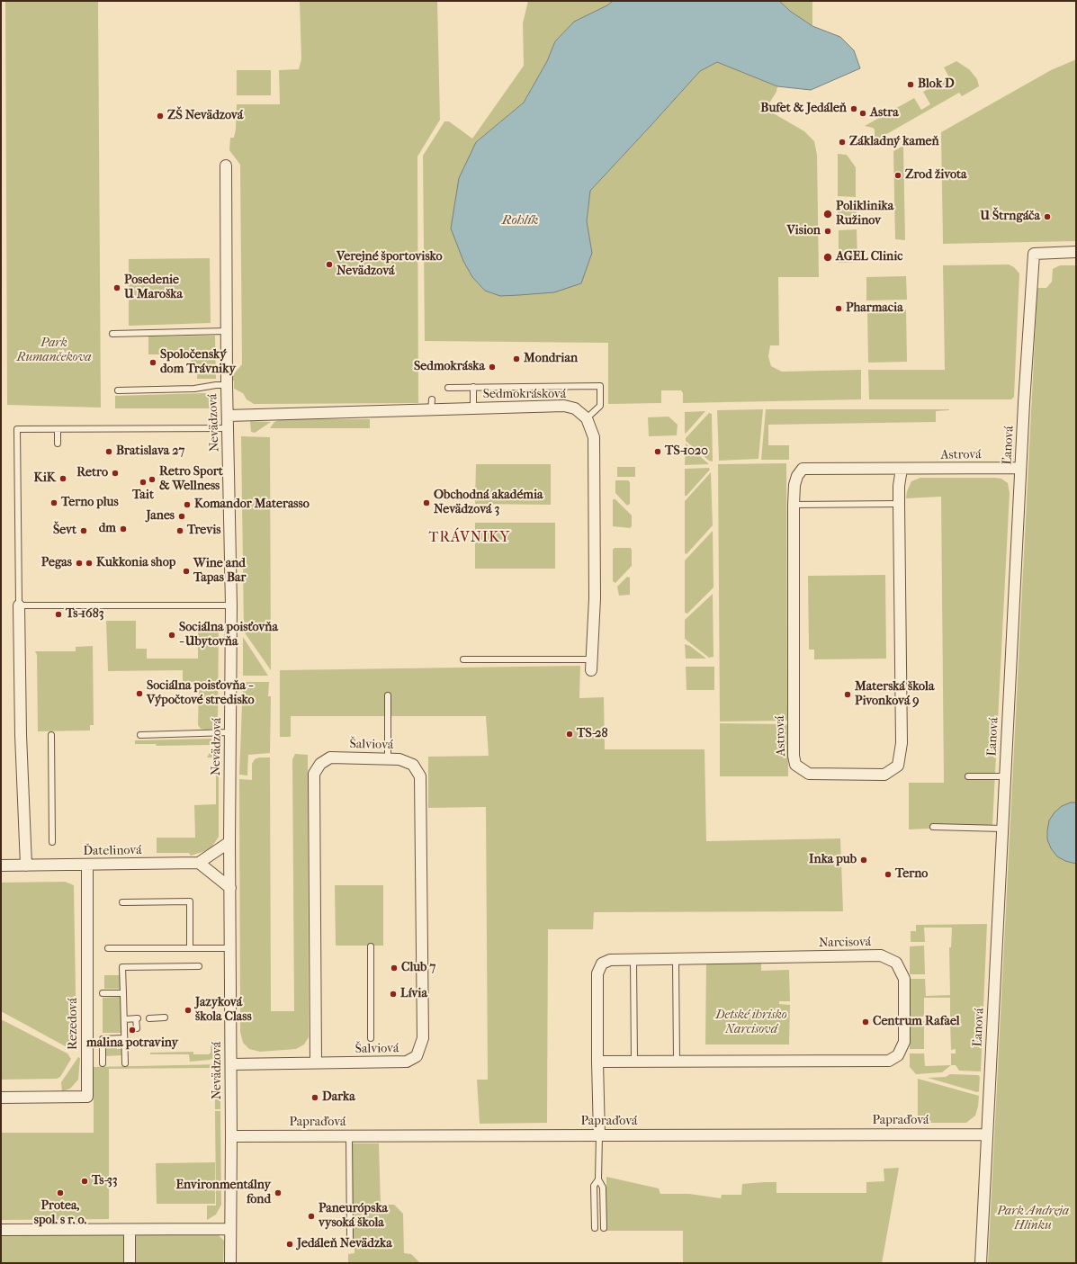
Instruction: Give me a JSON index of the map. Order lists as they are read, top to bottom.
{
  "streets": {
    "street": [
      "Sedmokrásková",
      "Nevädzová",
      "Ľanová",
      "Astrová",
      "Šalviová",
      "Ďatelinová",
      "Narcisová",
      "Rezedová",
      "Papraďová"
    ]
  },
  "crossings": [
    ["Sedmokrásková", "Nevädzová"],
    ["Nevädzová", "Šalviová"],
    ["Nevädzová", "Papraďová"],
    ["Ľanová", "Astrová"],
    ["Ľanová", "Papraďová"],
    ["Ďatelinová", "Rezedová"],
    ["Narcisová", "Papraďová"]
  ],
  "districts": ["TRÁVNIKY"],
  "water": ["Rohlík"],
  "parks": ["Park Rumančekova", "Detské ihrisko Narcisová", "Park Andreja Hlinku"],
  "places": [
    "Blok D",
    "Bufet & Jedáleň",
    "Astra",
    "ZŠ Nevädzová",
    "Základný kameň",
    "Zrod života",
    "Poliklinika Ružinov",
    "U Štrngáča",
    "Vision",
    "AGEL Clinic",
    "Verejné športovisko Nevädzová",
    "Posedenie U Maroška",
    "Pharmacia",
    "Mondrian",
    "Spoločenský dom Trávniky",
    "Sedmokráska",
    "Bratislava 27",
    "TS-1020",
    "Retro",
    "KiK",
    "Retro Sport & Wellness",
    "Tait",
    "Terno plus",
    "Obchodná akadémia Nevädzová 3",
    "Komandor Materasso",
    "Janes",
    "dm",
    "Ševt",
    "Trevis",
    "Pegas",
    "Kukkonia shop",
    "Wine and Tapas Bar",
    "Ts-1683",
    "Sociálna poisťovňa - Ubytovňa",
    "Sociálna poisťovňa - Výpočtové stredisko",
    "Materská škola Pivonková 9",
    "TS-28",
    "Inka pub",
    "Terno",
    "Club 7",
    "Lívia",
    "Jazyková škola Class",
    "Centrum Rafael",
    "malina potraviny",
    "Darka",
    "Ts-33",
    "Protea, spol. s r. o.",
    "Environmentálny fond",
    "Paneurópska vysoká škola",
    "Jedáleň Nevädzka"
  ]
}
